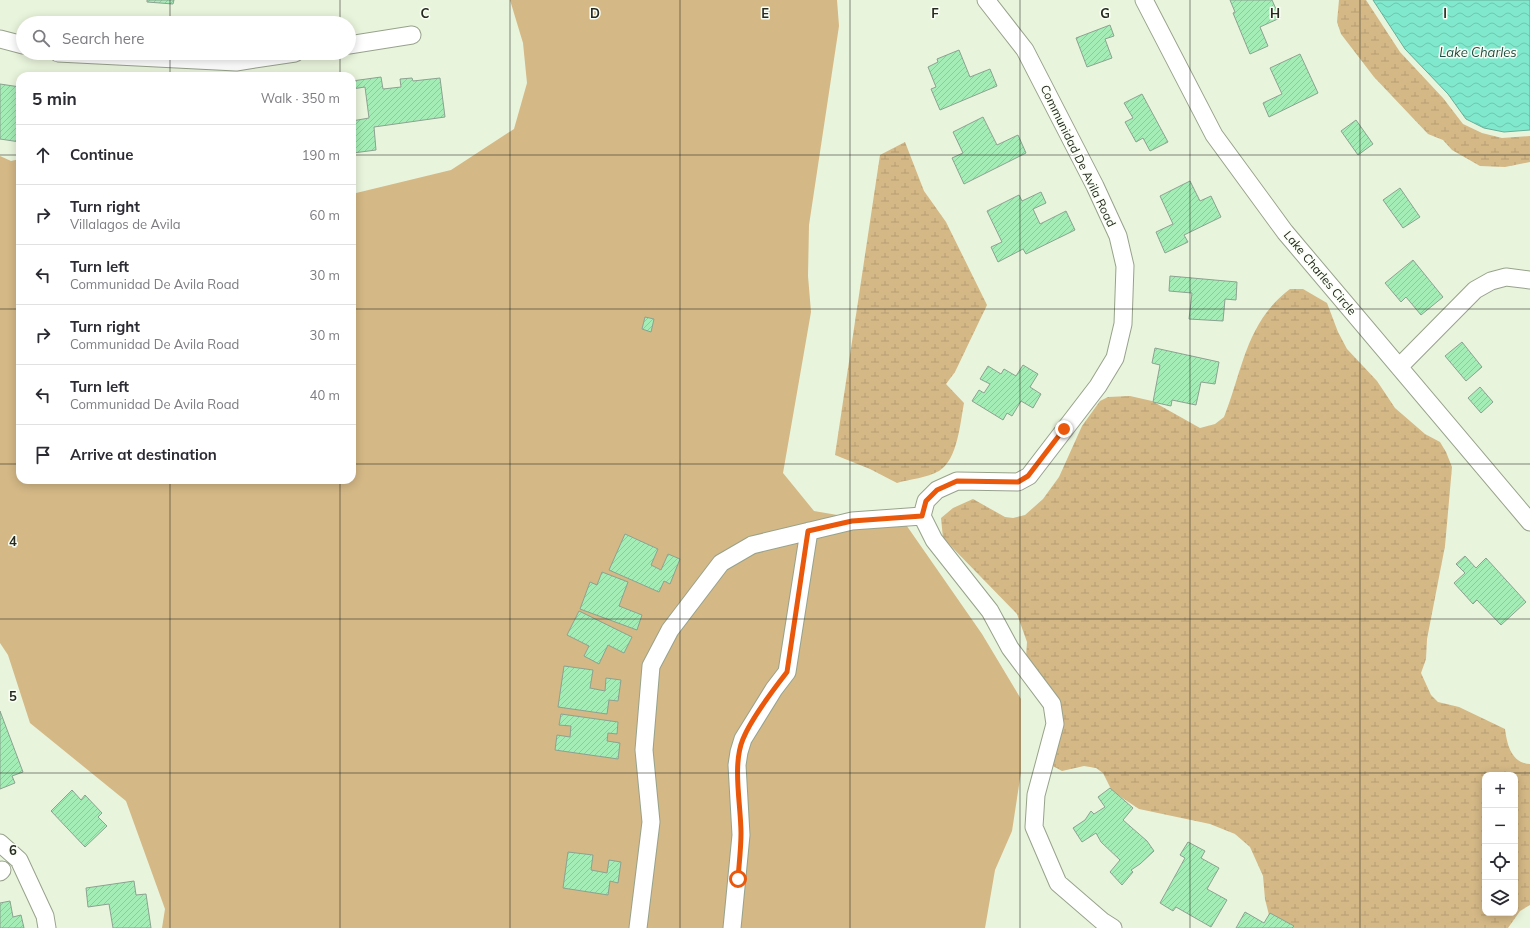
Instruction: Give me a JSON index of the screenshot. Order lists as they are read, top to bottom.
{
  "streets": {
    "street": ["Communidad De Avila Road", "Lake Charles Circle"]
  },
  "water": ["Lake Charles"],
  "page": {
    "search": "Search here",
    "heading": ["5 min", "Walk · 350 m"],
    "list": [
      ["Continue", "190 m"],
      ["Turn right", "Villalagos de Avila", "60 m"],
      ["Turn left", "Communidad De Avila Road", "30 m"],
      ["Turn right", "Communidad De Avila Road", "30 m"],
      ["Turn left", "Communidad De Avila Road", "40 m"],
      "Arrive at destination"
    ],
    "map_buttons": ["+", "−"]
  },
  "grid": {
    "columns": [
      "C",
      "D",
      "E",
      "F",
      "G",
      "H",
      "I"
    ],
    "rows": ["4", "5", "6"]
  }
}
